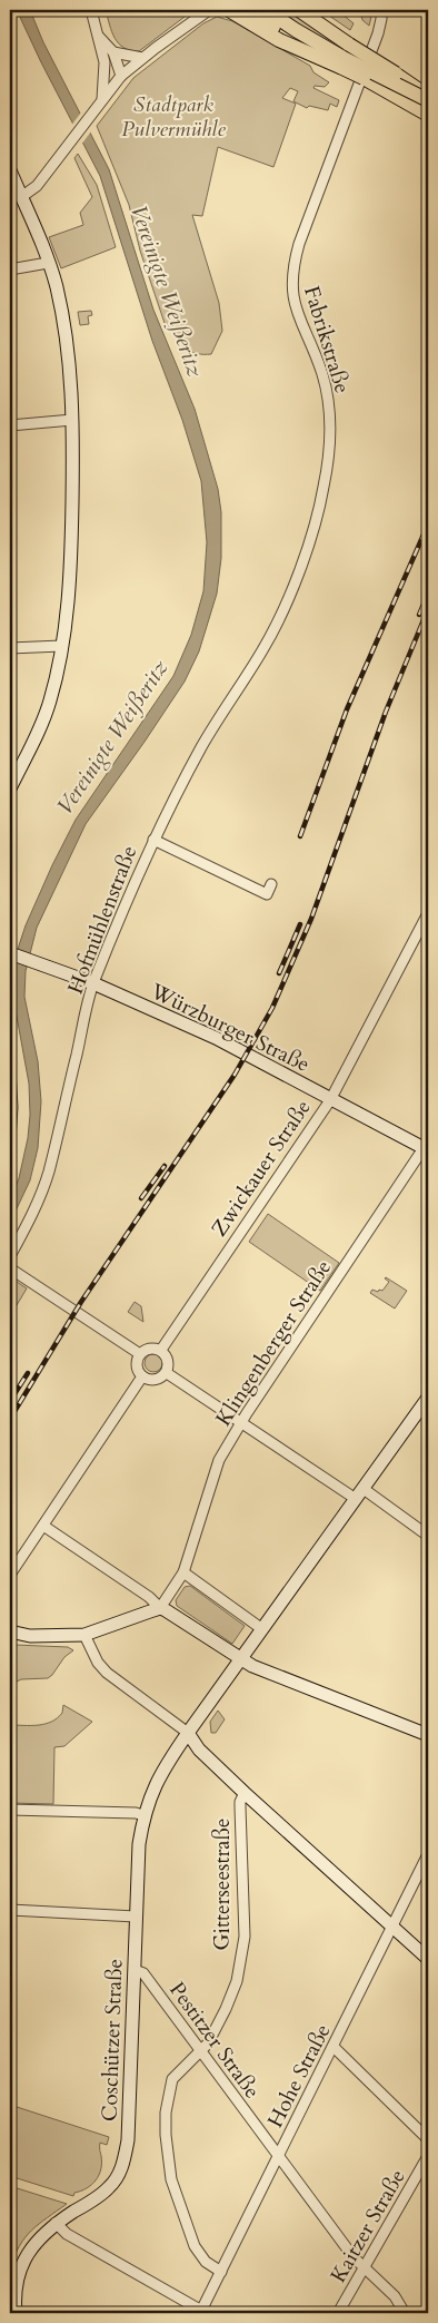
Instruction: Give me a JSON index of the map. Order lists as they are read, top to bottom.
{
  "streets": {
    "street": [
      "Fabrikstraße",
      "Hofmühlenstraße",
      "Würzburger Straße",
      "Zwickauer Straße",
      "Klingenberger Straße",
      "Gitterseestraße",
      "Coschützer Straße",
      "Pestitzer Straße",
      "Hohe Straße",
      "Kaitzer Straße"
    ]
  },
  "crossings": [
    ["Fabrikstraße", "Hofmühlenstraße"],
    ["Hofmühlenstraße", "Würzburger Straße"],
    ["Würzburger Straße", "Zwickauer Straße"],
    ["Würzburger Straße", "Klingenberger Straße"],
    ["Gitterseestraße", "Pestitzer Straße"],
    ["Gitterseestraße", "Hohe Straße"],
    ["Coschützer Straße", "Pestitzer Straße"],
    ["Pestitzer Straße", "Hohe Straße"],
    ["Pestitzer Straße", "Kaitzer Straße"]
  ],
  "water": ["Vereinigte Weißeritz"],
  "parks": ["Stadtpark Pulvermühle"]
}
